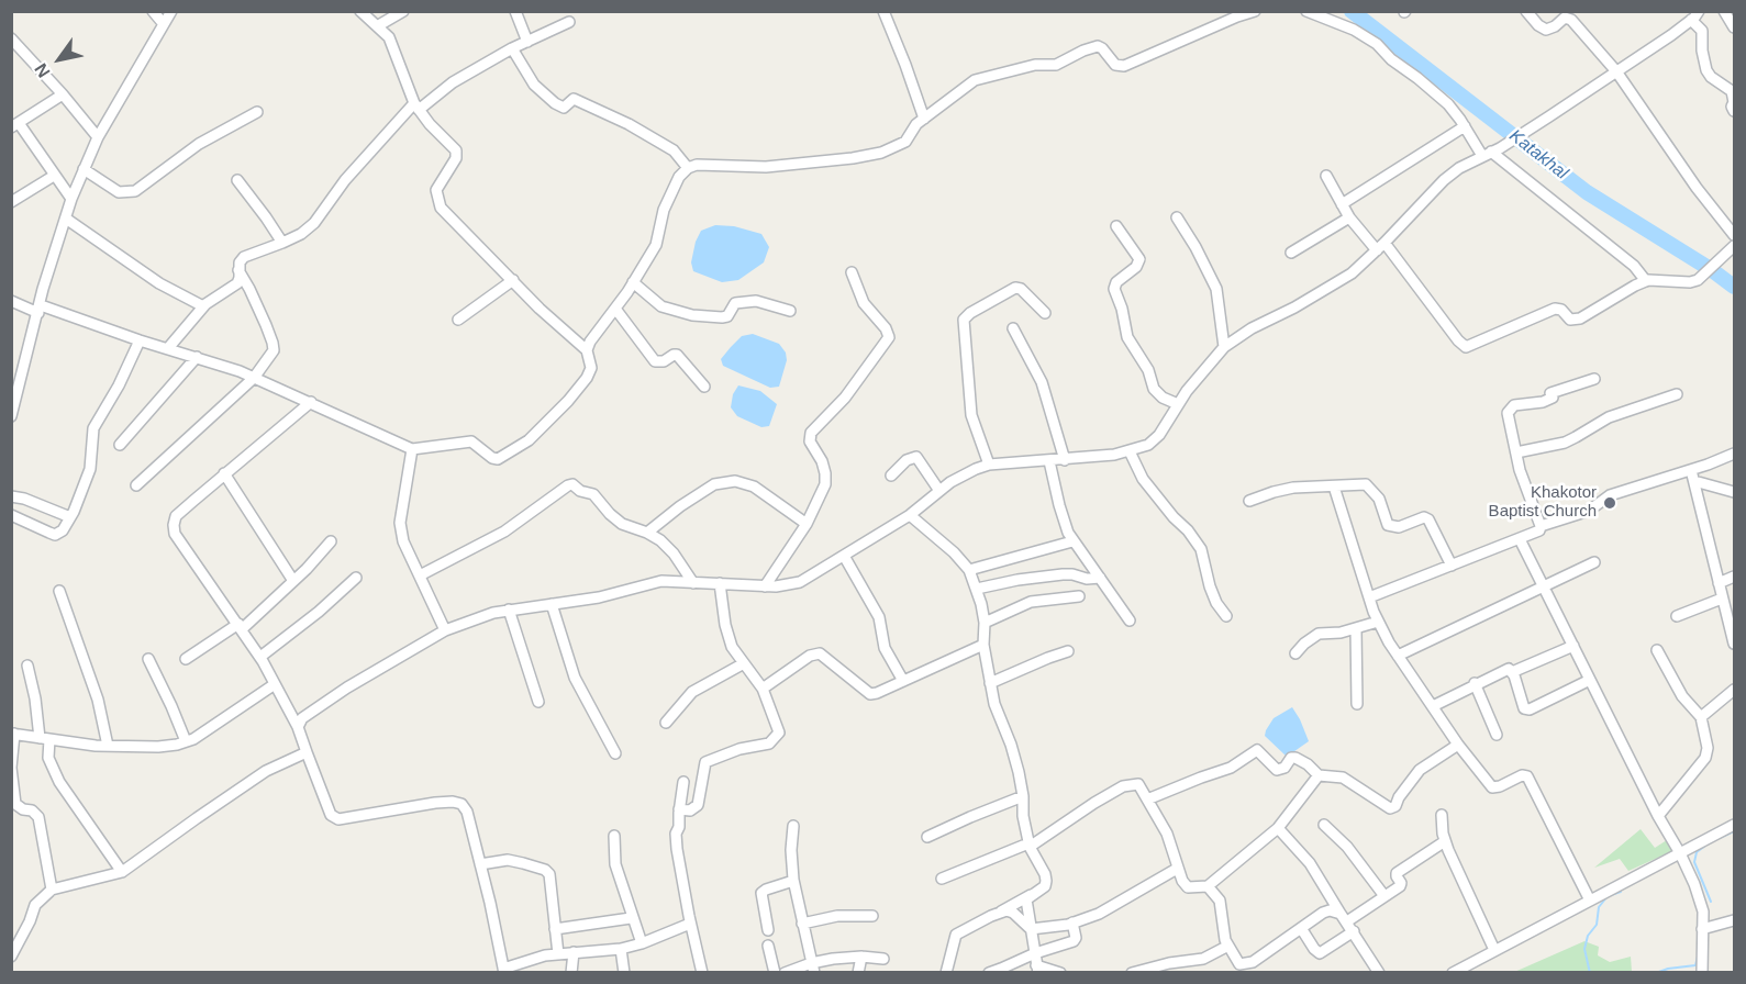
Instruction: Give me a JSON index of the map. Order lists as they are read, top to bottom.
{
  "water": ["Katakhal"],
  "places": ["Khakotor Baptist Church"],
  "north": "bottom left"
}
